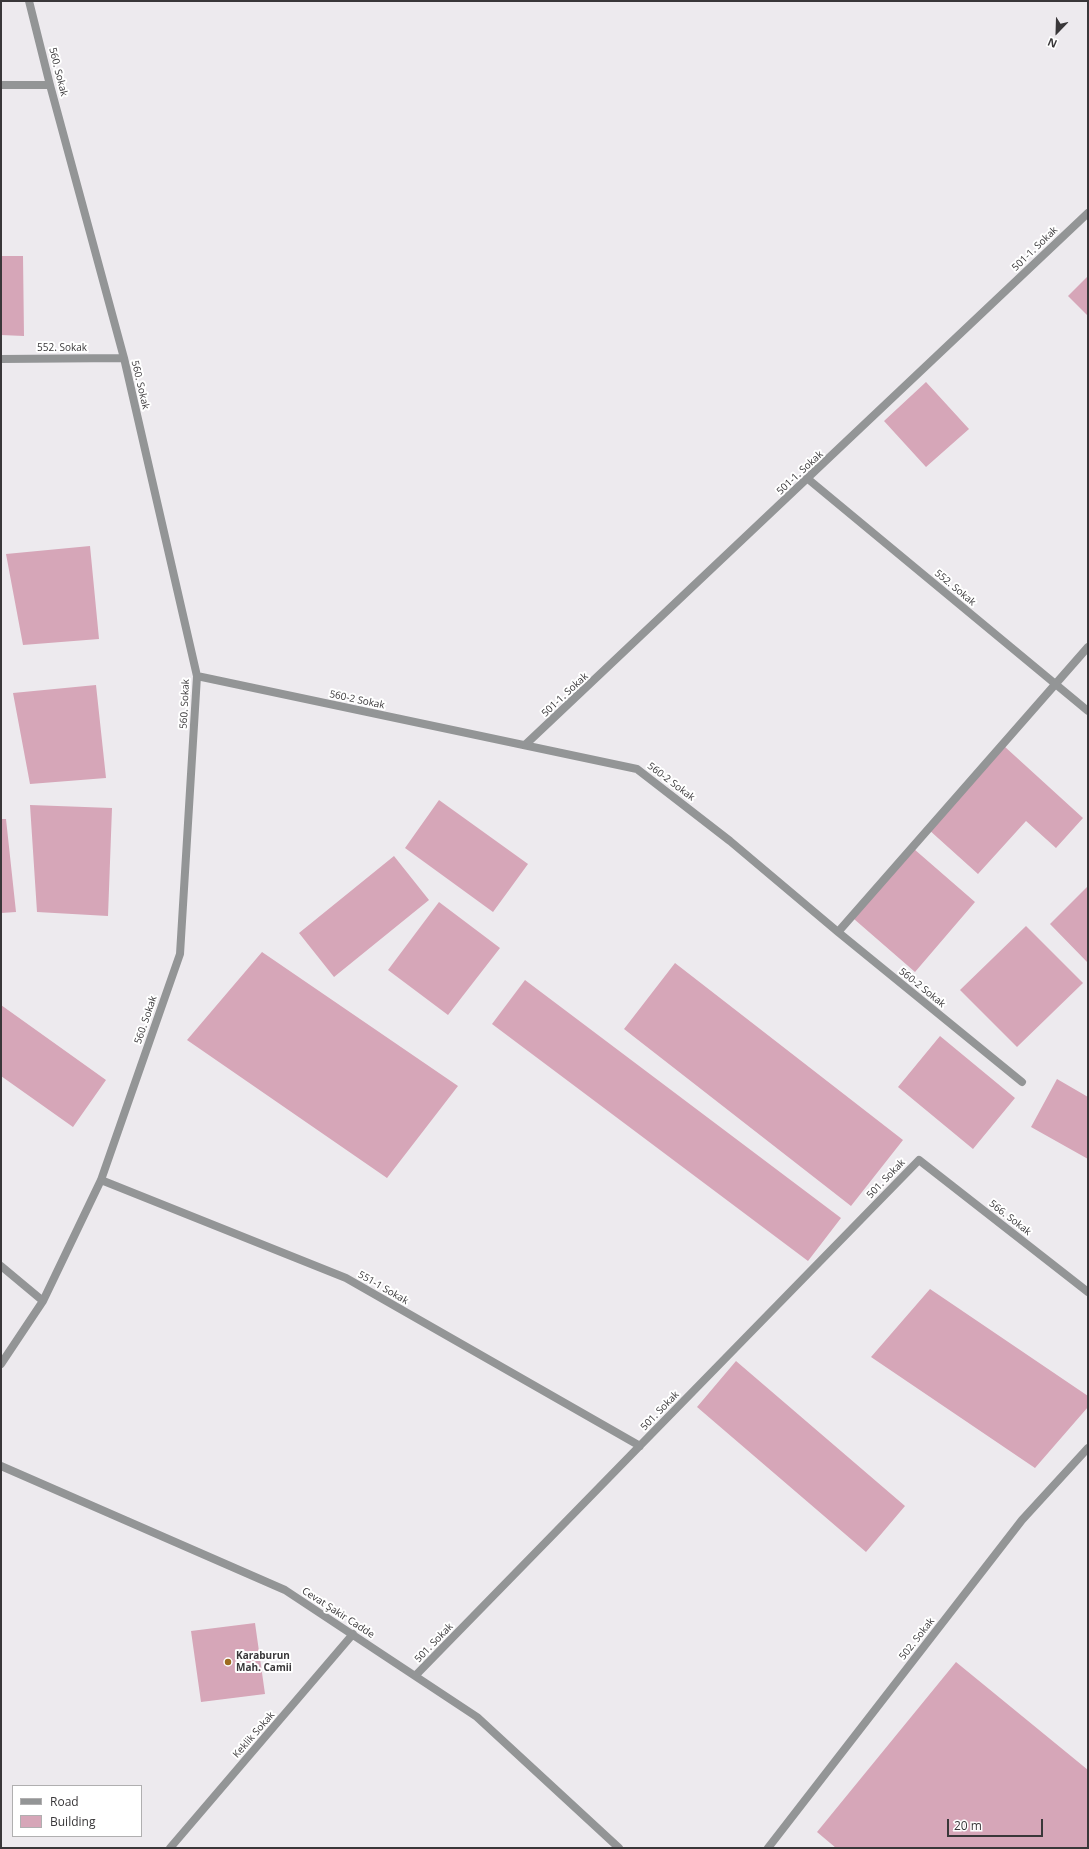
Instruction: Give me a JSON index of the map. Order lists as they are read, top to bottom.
{
  "streets": {
    "street": [
      "560. Sokak",
      "501-1. Sokak",
      "552. Sokak",
      "560-2 Sokak",
      "501. Sokak",
      "566. Sokak",
      "551-1 Sokak",
      "Cevat Şakir Cadde",
      "502. Sokak",
      "Keklik Sokak"
    ]
  },
  "crossings": [
    ["560. Sokak", "552. Sokak"],
    ["560. Sokak", "560-2 Sokak"],
    ["560. Sokak", "551-1 Sokak"],
    ["501-1. Sokak", "552. Sokak"],
    ["501-1. Sokak", "560-2 Sokak"],
    ["501. Sokak", "566. Sokak"],
    ["501. Sokak", "551-1 Sokak"],
    ["501. Sokak", "Cevat Şakir Cadde"],
    ["Cevat Şakir Cadde", "Keklik Sokak"]
  ],
  "places": ["Karaburun Mah. Camii"],
  "legend": ["Road", "Building"],
  "scale_bar": "20 m",
  "north": "bottom left"
}
